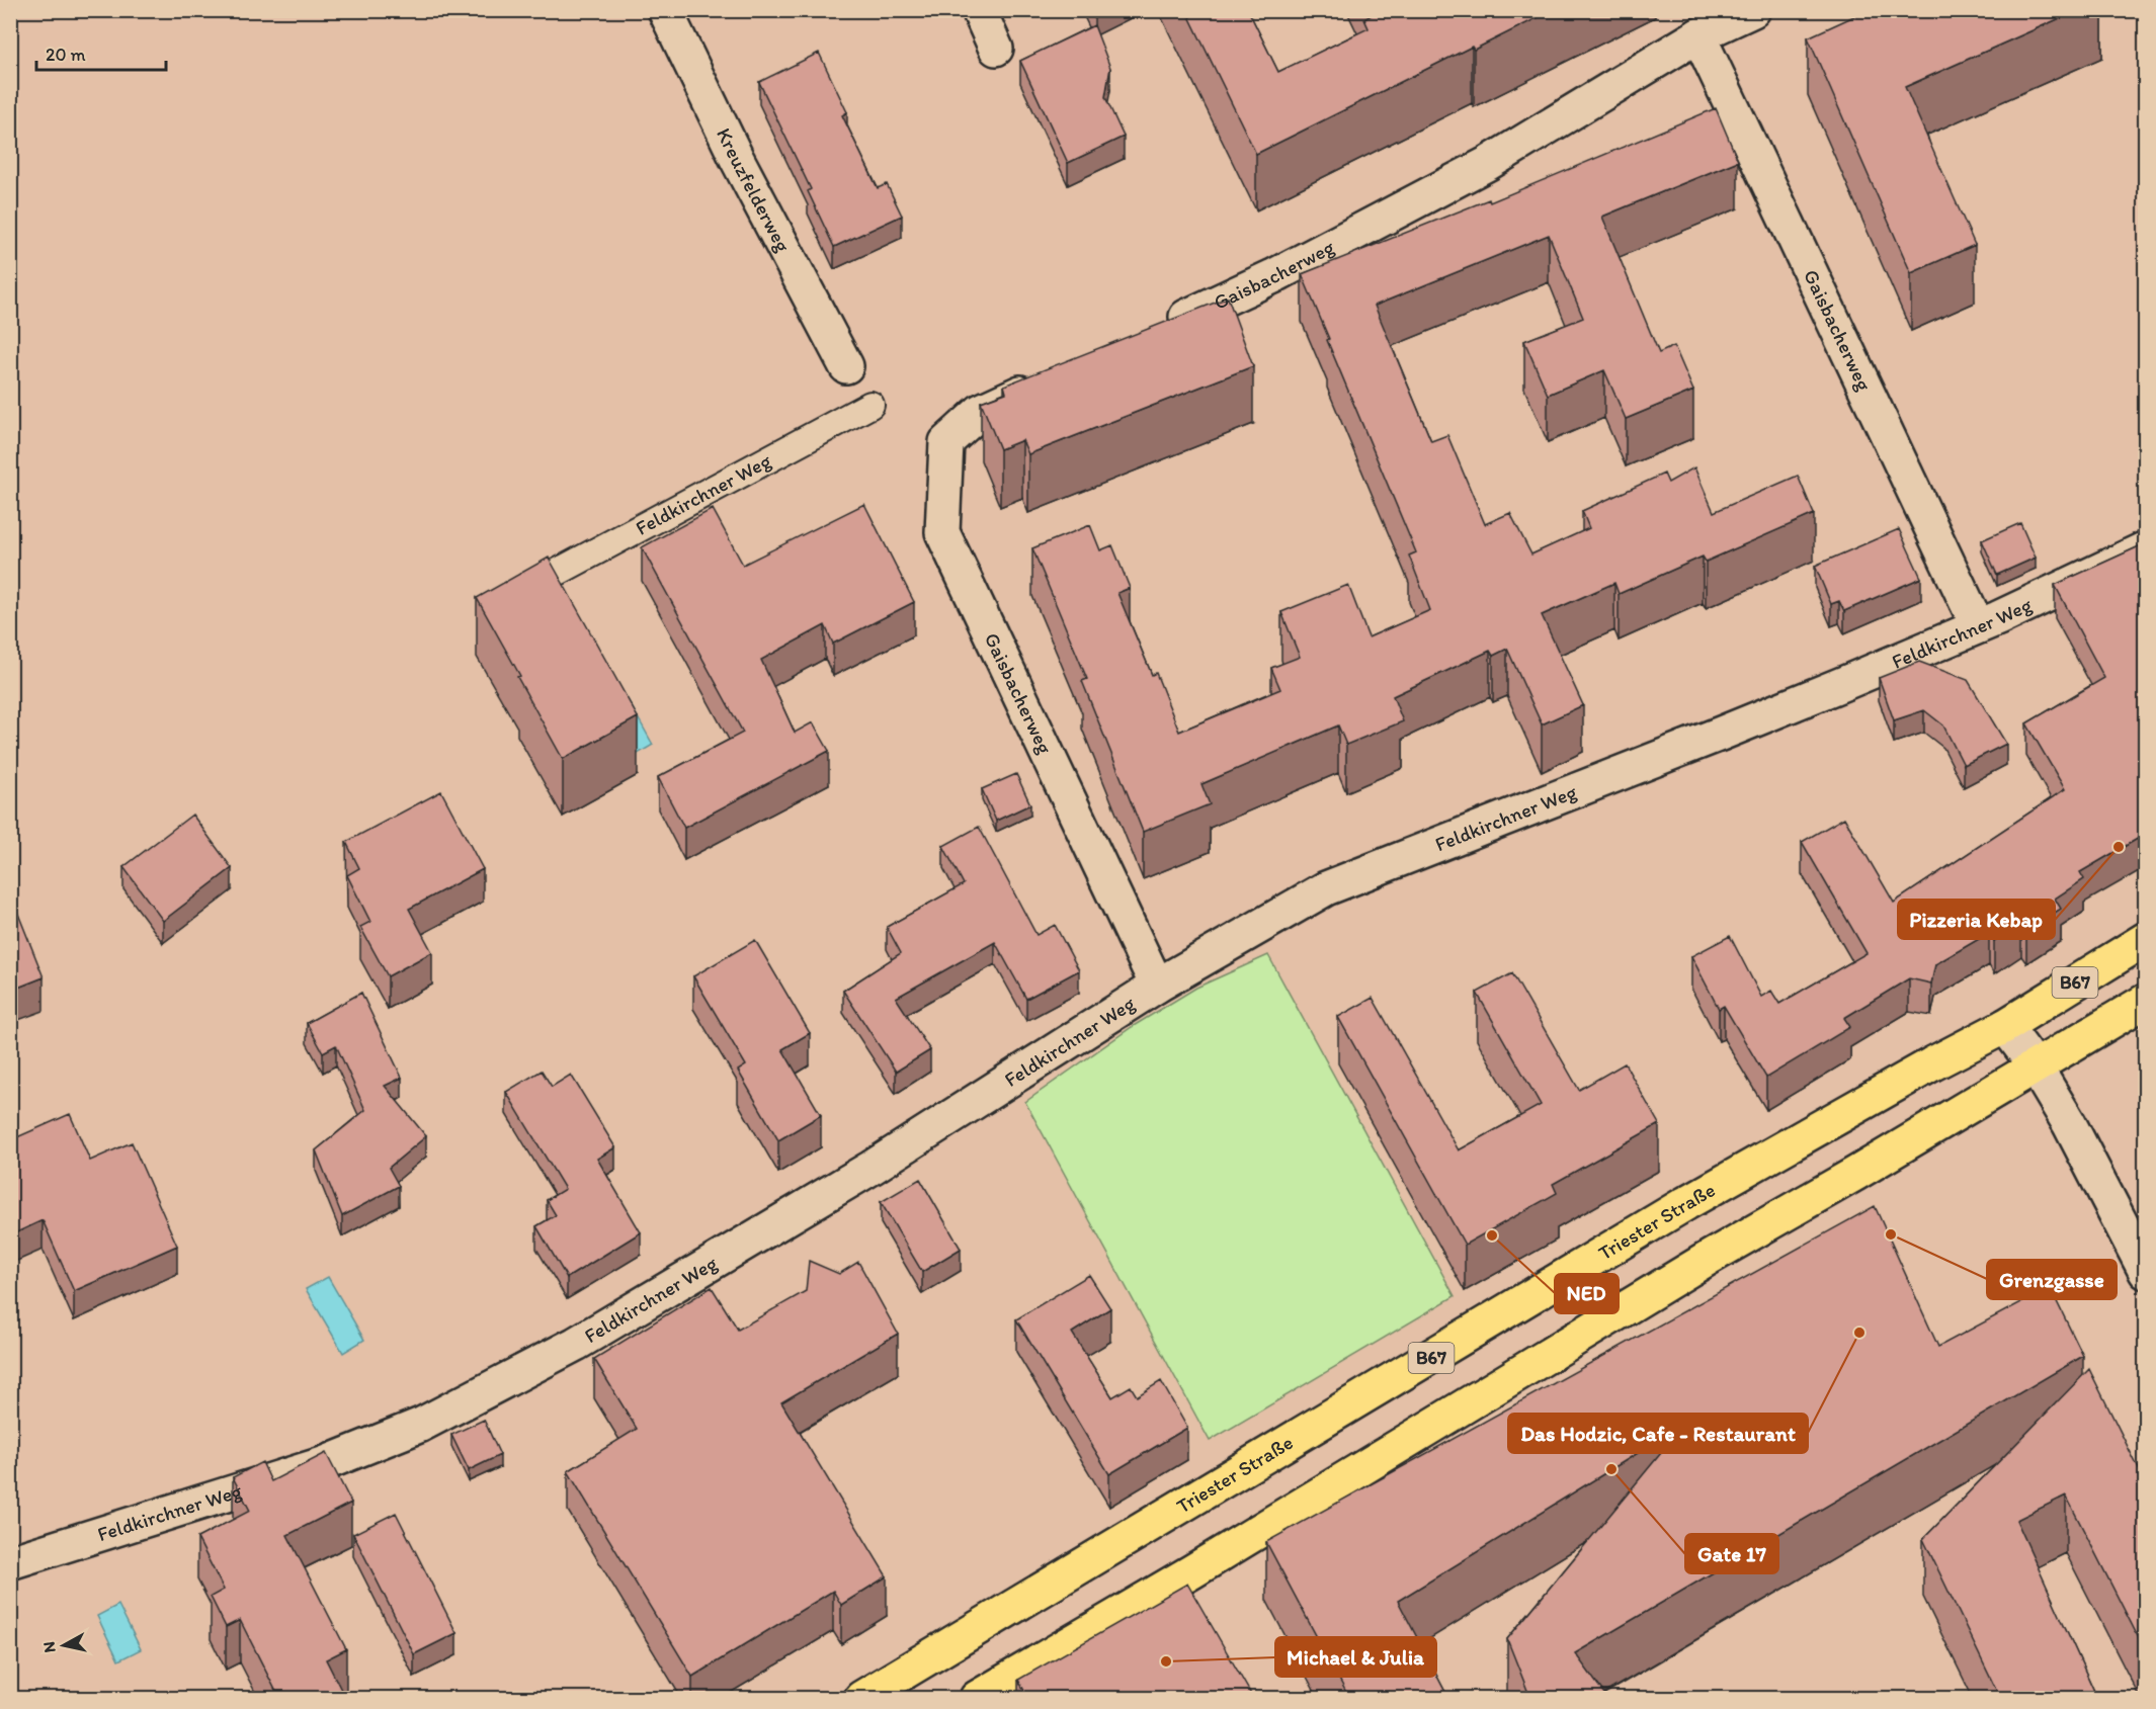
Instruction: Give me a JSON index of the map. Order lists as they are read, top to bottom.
{
  "streets": {
    "main road": ["B67", "Triester Straße"],
    "street": ["Kreuzfelderweg", "Gaisbacherweg", "Feldkirchner Weg"]
  },
  "crossings": [
    ["Gaisbacherweg", "Feldkirchner Weg"]
  ],
  "places": [
    "Pizzeria Kebap",
    "Grenzgasse",
    "NED",
    "Das Hodzic, Cafe - Restaurant",
    "Gate 17",
    "Michael & Julia"
  ],
  "scale_bar": "20 m",
  "north": "left"
}
